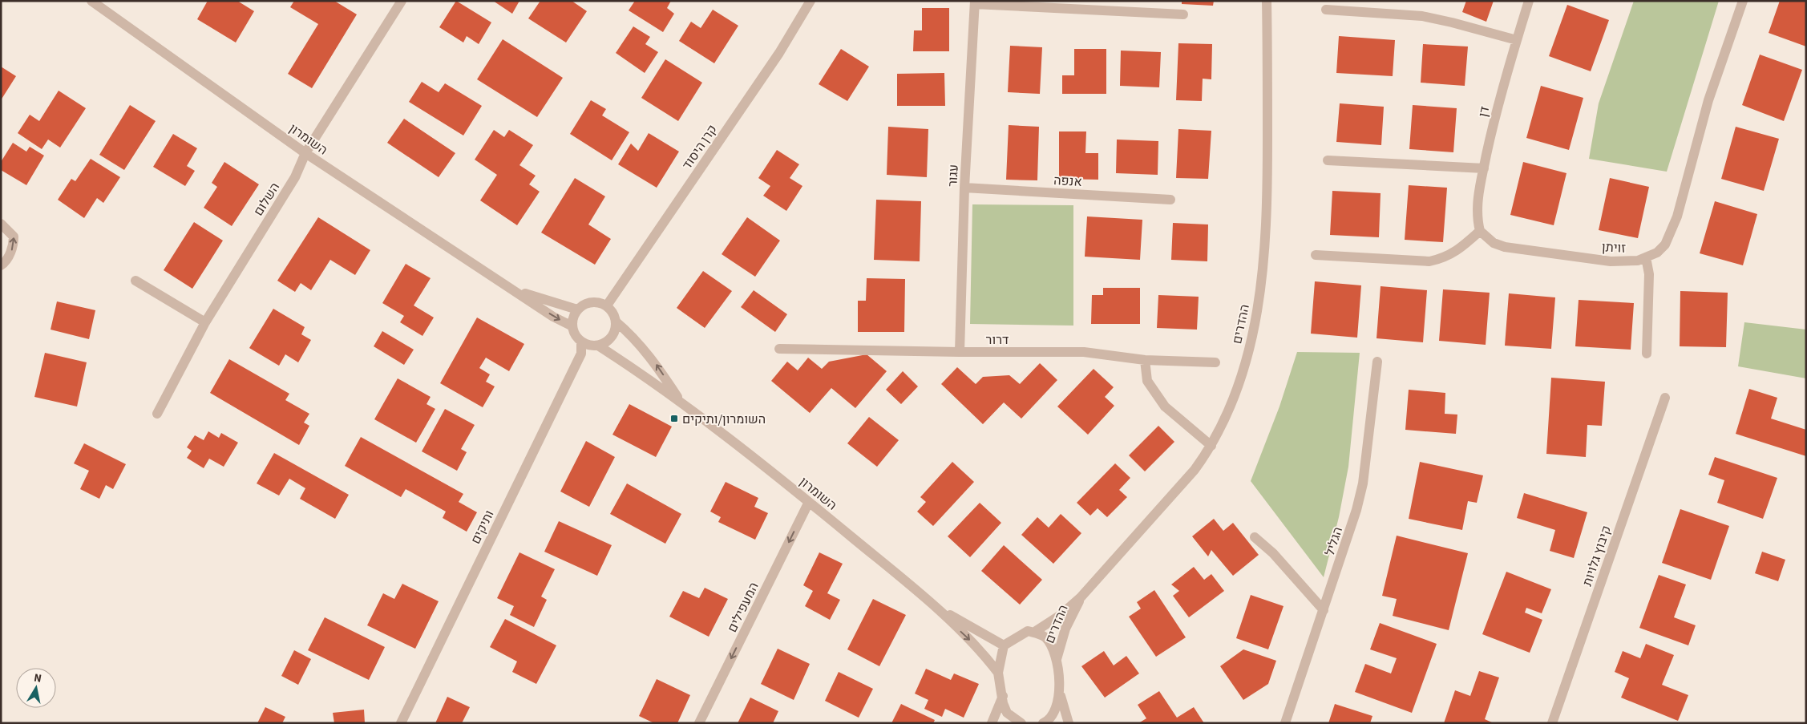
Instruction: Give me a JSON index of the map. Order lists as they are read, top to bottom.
{
  "streets": {
    "street": [
      "דן",
      "השומרון",
      "קרן היסוד",
      "עגור",
      "אנפה",
      "השלום",
      "זויתן",
      "ההדרים",
      "דרור",
      "ותיקים",
      "הגליל",
      "קיבוץ גלויות",
      "המעפילים"
    ]
  },
  "crossings": [
    ["דן", "זויתן"],
    ["השומרון", "קרן היסוד"],
    ["השומרון", "השלום"],
    ["השומרון", "ההדרים"],
    ["השומרון", "ותיקים"],
    ["השומרון", "המעפילים"],
    ["קרן היסוד", "ותיקים"],
    ["עגור", "אנפה"],
    ["עגור", "דרור"]
  ],
  "one_way": ["המעפילים"],
  "places": {
    "transit": ["השומרון/ותיקים"]
  },
  "north": "top"
}
